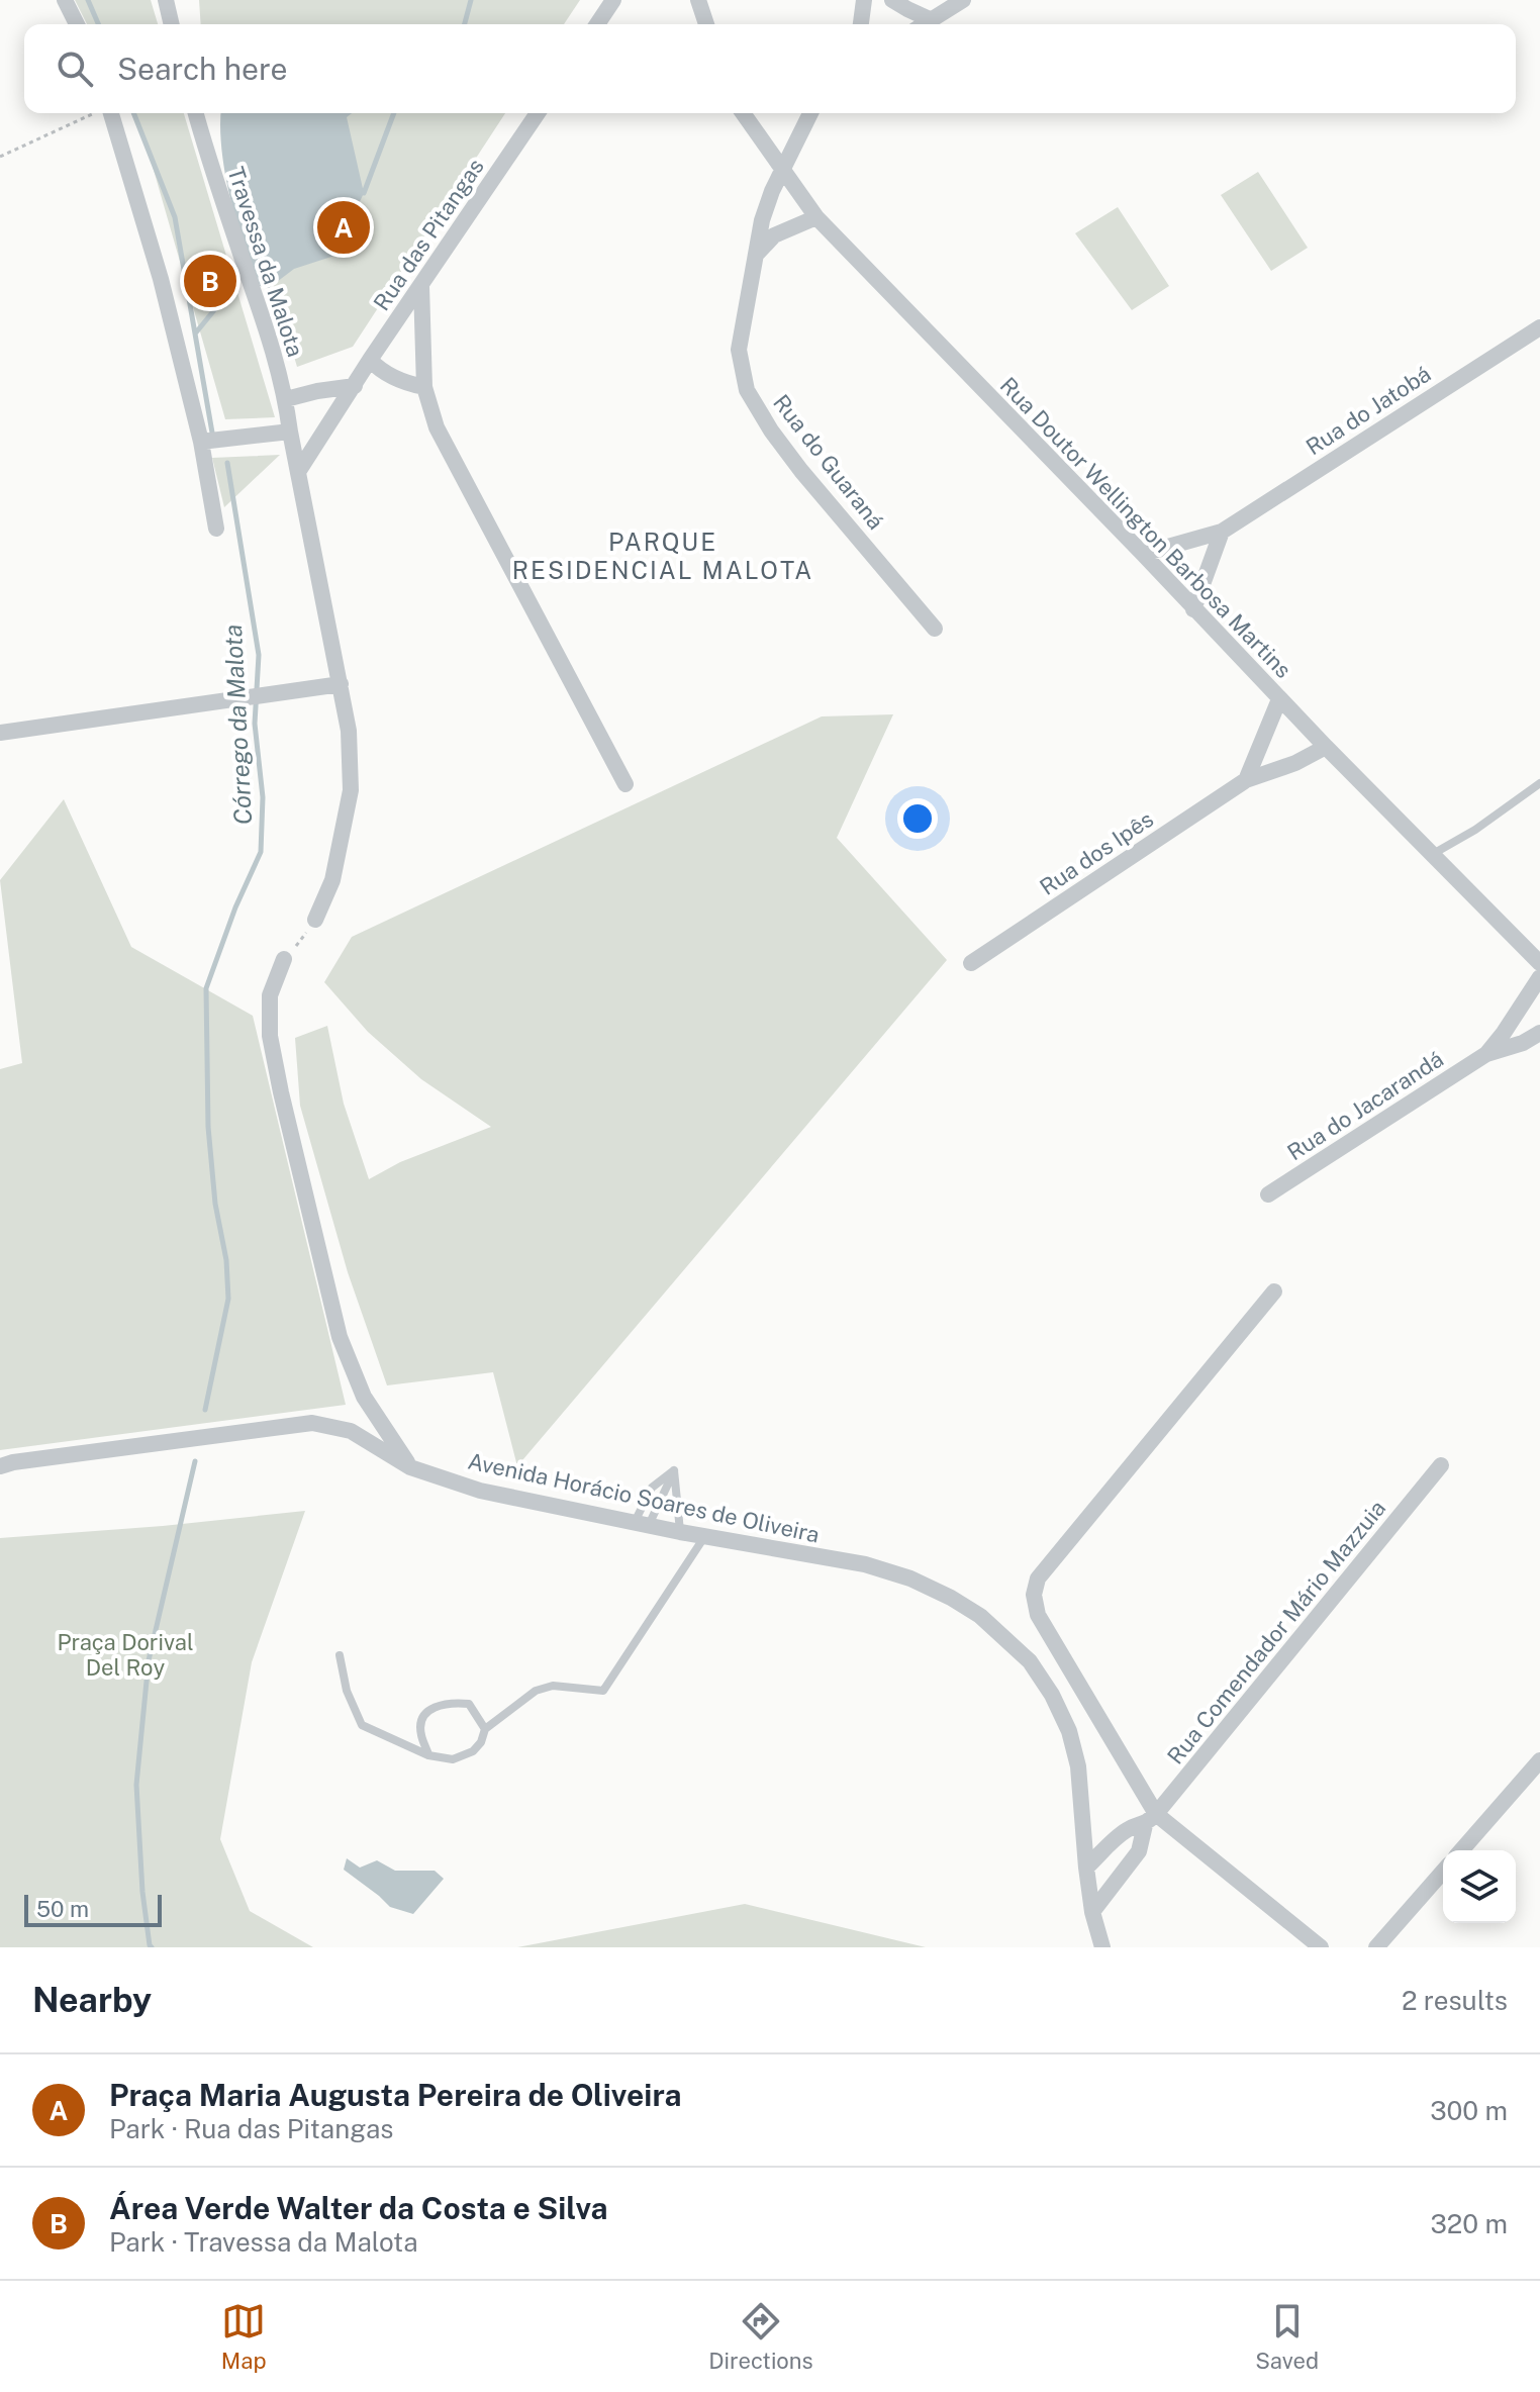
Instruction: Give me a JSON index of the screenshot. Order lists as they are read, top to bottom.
{
  "streets": {
    "street": [
      "Rua das Pitangas",
      "Travessa da Malota",
      "Rua do Jatobá",
      "Rua do Guaraná",
      "Rua Doutor Wellington Barbosa Martins",
      "Rua dos Ipês",
      "Rua do Jacarandá",
      "Avenida Horácio Soares de Oliveira",
      "Rua Comendador Mário Mazzuia"
    ]
  },
  "crossings": [
    ["Rua do Jatobá", "Rua Doutor Wellington Barbosa Martins"],
    ["Rua do Guaraná", "Rua Doutor Wellington Barbosa Martins"],
    ["Rua Doutor Wellington Barbosa Martins", "Rua dos Ipês"],
    ["Avenida Horácio Soares de Oliveira", "Rua Comendador Mário Mazzuia"]
  ],
  "districts": ["PARQUE RESIDENCIAL MALOTA"],
  "water": ["Córrego da Malota"],
  "parks": ["Praça Dorival Del Roy"],
  "scale_bar": "50 m",
  "page": {
    "search": "Search here",
    "pins": ["A", "B"],
    "scale": "50 m",
    "heading": ["Nearby", "2 results"],
    "list": [
      {
        "mark": "A",
        "name": "Praça Maria Augusta Pereira de Oliveira",
        "note": "Park · Rua das Pitangas",
        "value": "300 m"
      },
      {
        "mark": "B",
        "name": "Área Verde Walter da Costa e Silva",
        "note": "Park · Travessa da Malota",
        "value": "320 m"
      }
    ],
    "nav": ["Map", "Directions", "Saved"]
  }
}
